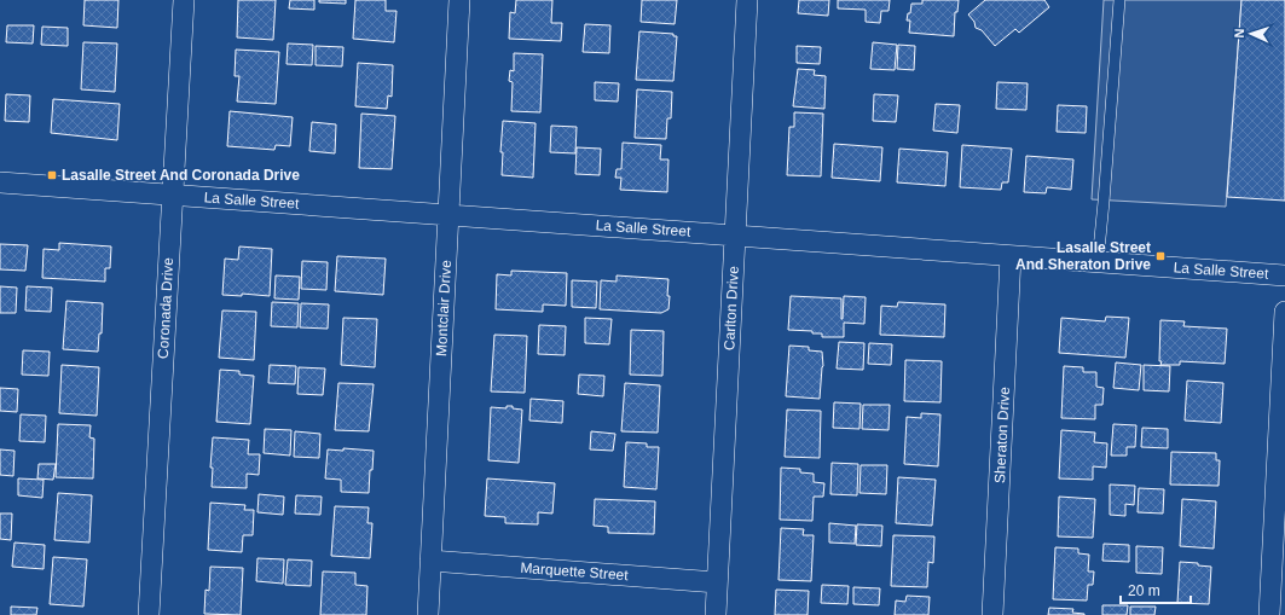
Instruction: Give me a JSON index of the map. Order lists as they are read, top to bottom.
{
  "streets": {
    "street": [
      "La Salle Street",
      "Coronada Drive",
      "Montclair Drive",
      "Carlton Drive",
      "Sheraton Drive",
      "Marquette Street"
    ]
  },
  "crossings": [
    ["La Salle Street", "Coronada Drive"],
    ["La Salle Street", "Montclair Drive"],
    ["La Salle Street", "Carlton Drive"],
    ["La Salle Street", "Sheraton Drive"],
    ["Montclair Drive", "Marquette Street"],
    ["Carlton Drive", "Marquette Street"]
  ],
  "places": {
    "transit": ["Lasalle Street And Coronada Drive", "Lasalle Street And Sheraton Drive"]
  },
  "scale_bar": "20 m",
  "north": "left"
}
